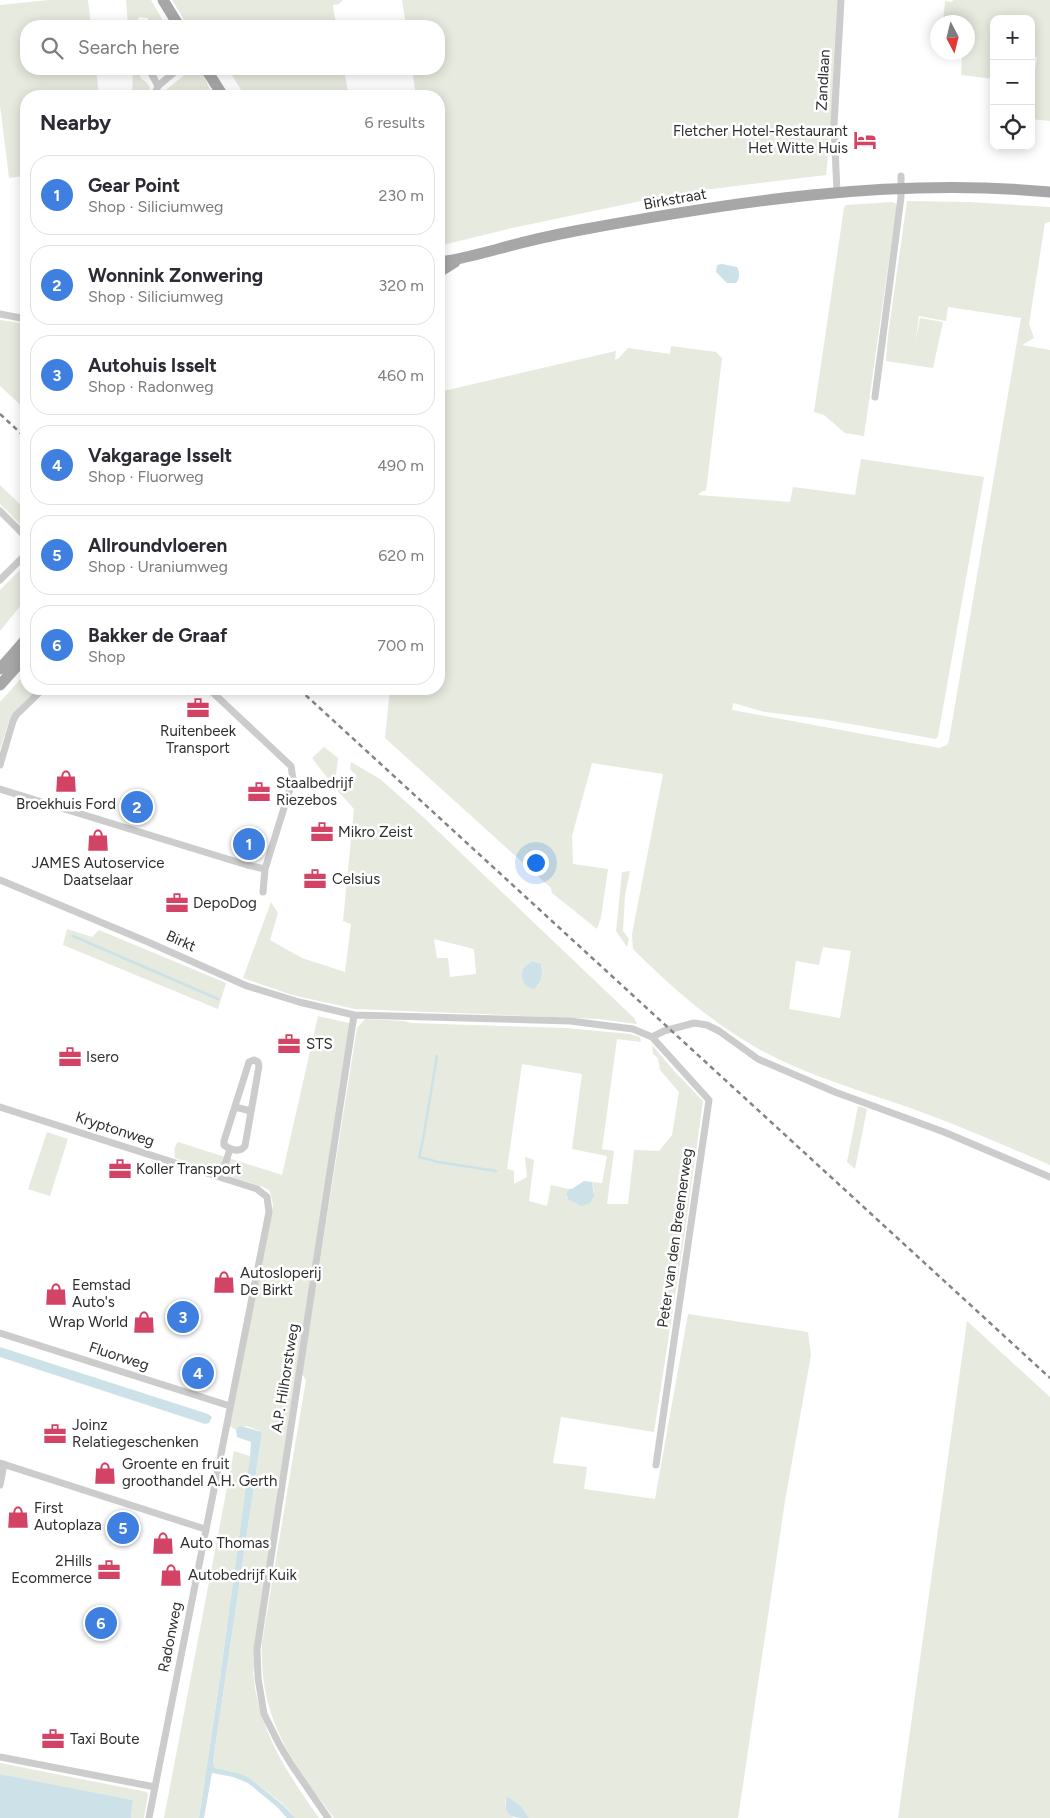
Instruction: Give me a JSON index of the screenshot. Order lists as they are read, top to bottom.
{
  "streets": {
    "main road": ["Birkstraat"],
    "street": [
      "Zandlaan",
      "Birkt",
      "Kryptonweg",
      "Peter van den Breemerweg",
      "Fluorweg",
      "A.P. Hilhorstweg",
      "Radonweg"
    ]
  },
  "crossings": [
    ["Zandlaan", "Birkstraat"],
    ["Birkt", "Peter van den Breemerweg"],
    ["Birkt", "A.P. Hilhorstweg"],
    ["Kryptonweg", "Radonweg"],
    ["Peter van den Breemerweg", "A.P. Hilhorstweg"],
    ["Fluorweg", "Radonweg"]
  ],
  "places": {
    "hotel": ["Fletcher Hotel-Restaurant Het Witte Huis"],
    "office": [
      "Ruitenbeek Transport",
      "Staalbedrijf Riezebos",
      "Mikro Zeist",
      "Celsius",
      "DepoDog",
      "STS",
      "Isero",
      "Koller Transport",
      "Joinz Relatiegeschenken",
      "2Hills Ecommerce",
      "Taxi Boute"
    ],
    "shop": [
      "Broekhuis Ford",
      "JAMES Autoservice Daatselaar",
      "Autosloperij De Birkt",
      "Eemstad Auto's",
      "Wrap World",
      "Groente en fruit groothandel A.H. Gerth",
      "First Autoplaza",
      "Auto Thomas",
      "Autobedrijf Kuik"
    ]
  },
  "north": "bottom",
  "page": {
    "map_buttons": ["+", "−"],
    "search": "Search here",
    "heading": ["Nearby", "6 results"],
    "list": [
      {
        "mark": "1",
        "name": "Gear Point",
        "note": "Shop · Siliciumweg",
        "value": "230 m"
      },
      {
        "mark": "2",
        "name": "Wonnink Zonwering",
        "note": "Shop · Siliciumweg",
        "value": "320 m"
      },
      {
        "mark": "3",
        "name": "Autohuis Isselt",
        "note": "Shop · Radonweg",
        "value": "460 m"
      },
      {
        "mark": "4",
        "name": "Vakgarage Isselt",
        "note": "Shop · Fluorweg",
        "value": "490 m"
      },
      {
        "mark": "5",
        "name": "Allroundvloeren",
        "note": "Shop · Uraniumweg",
        "value": "620 m"
      },
      {
        "mark": "6",
        "name": "Bakker de Graaf",
        "note": "Shop",
        "value": "700 m"
      }
    ],
    "pins": [
      "2",
      "1",
      "3",
      "4",
      "5",
      "6"
    ]
  }
}
